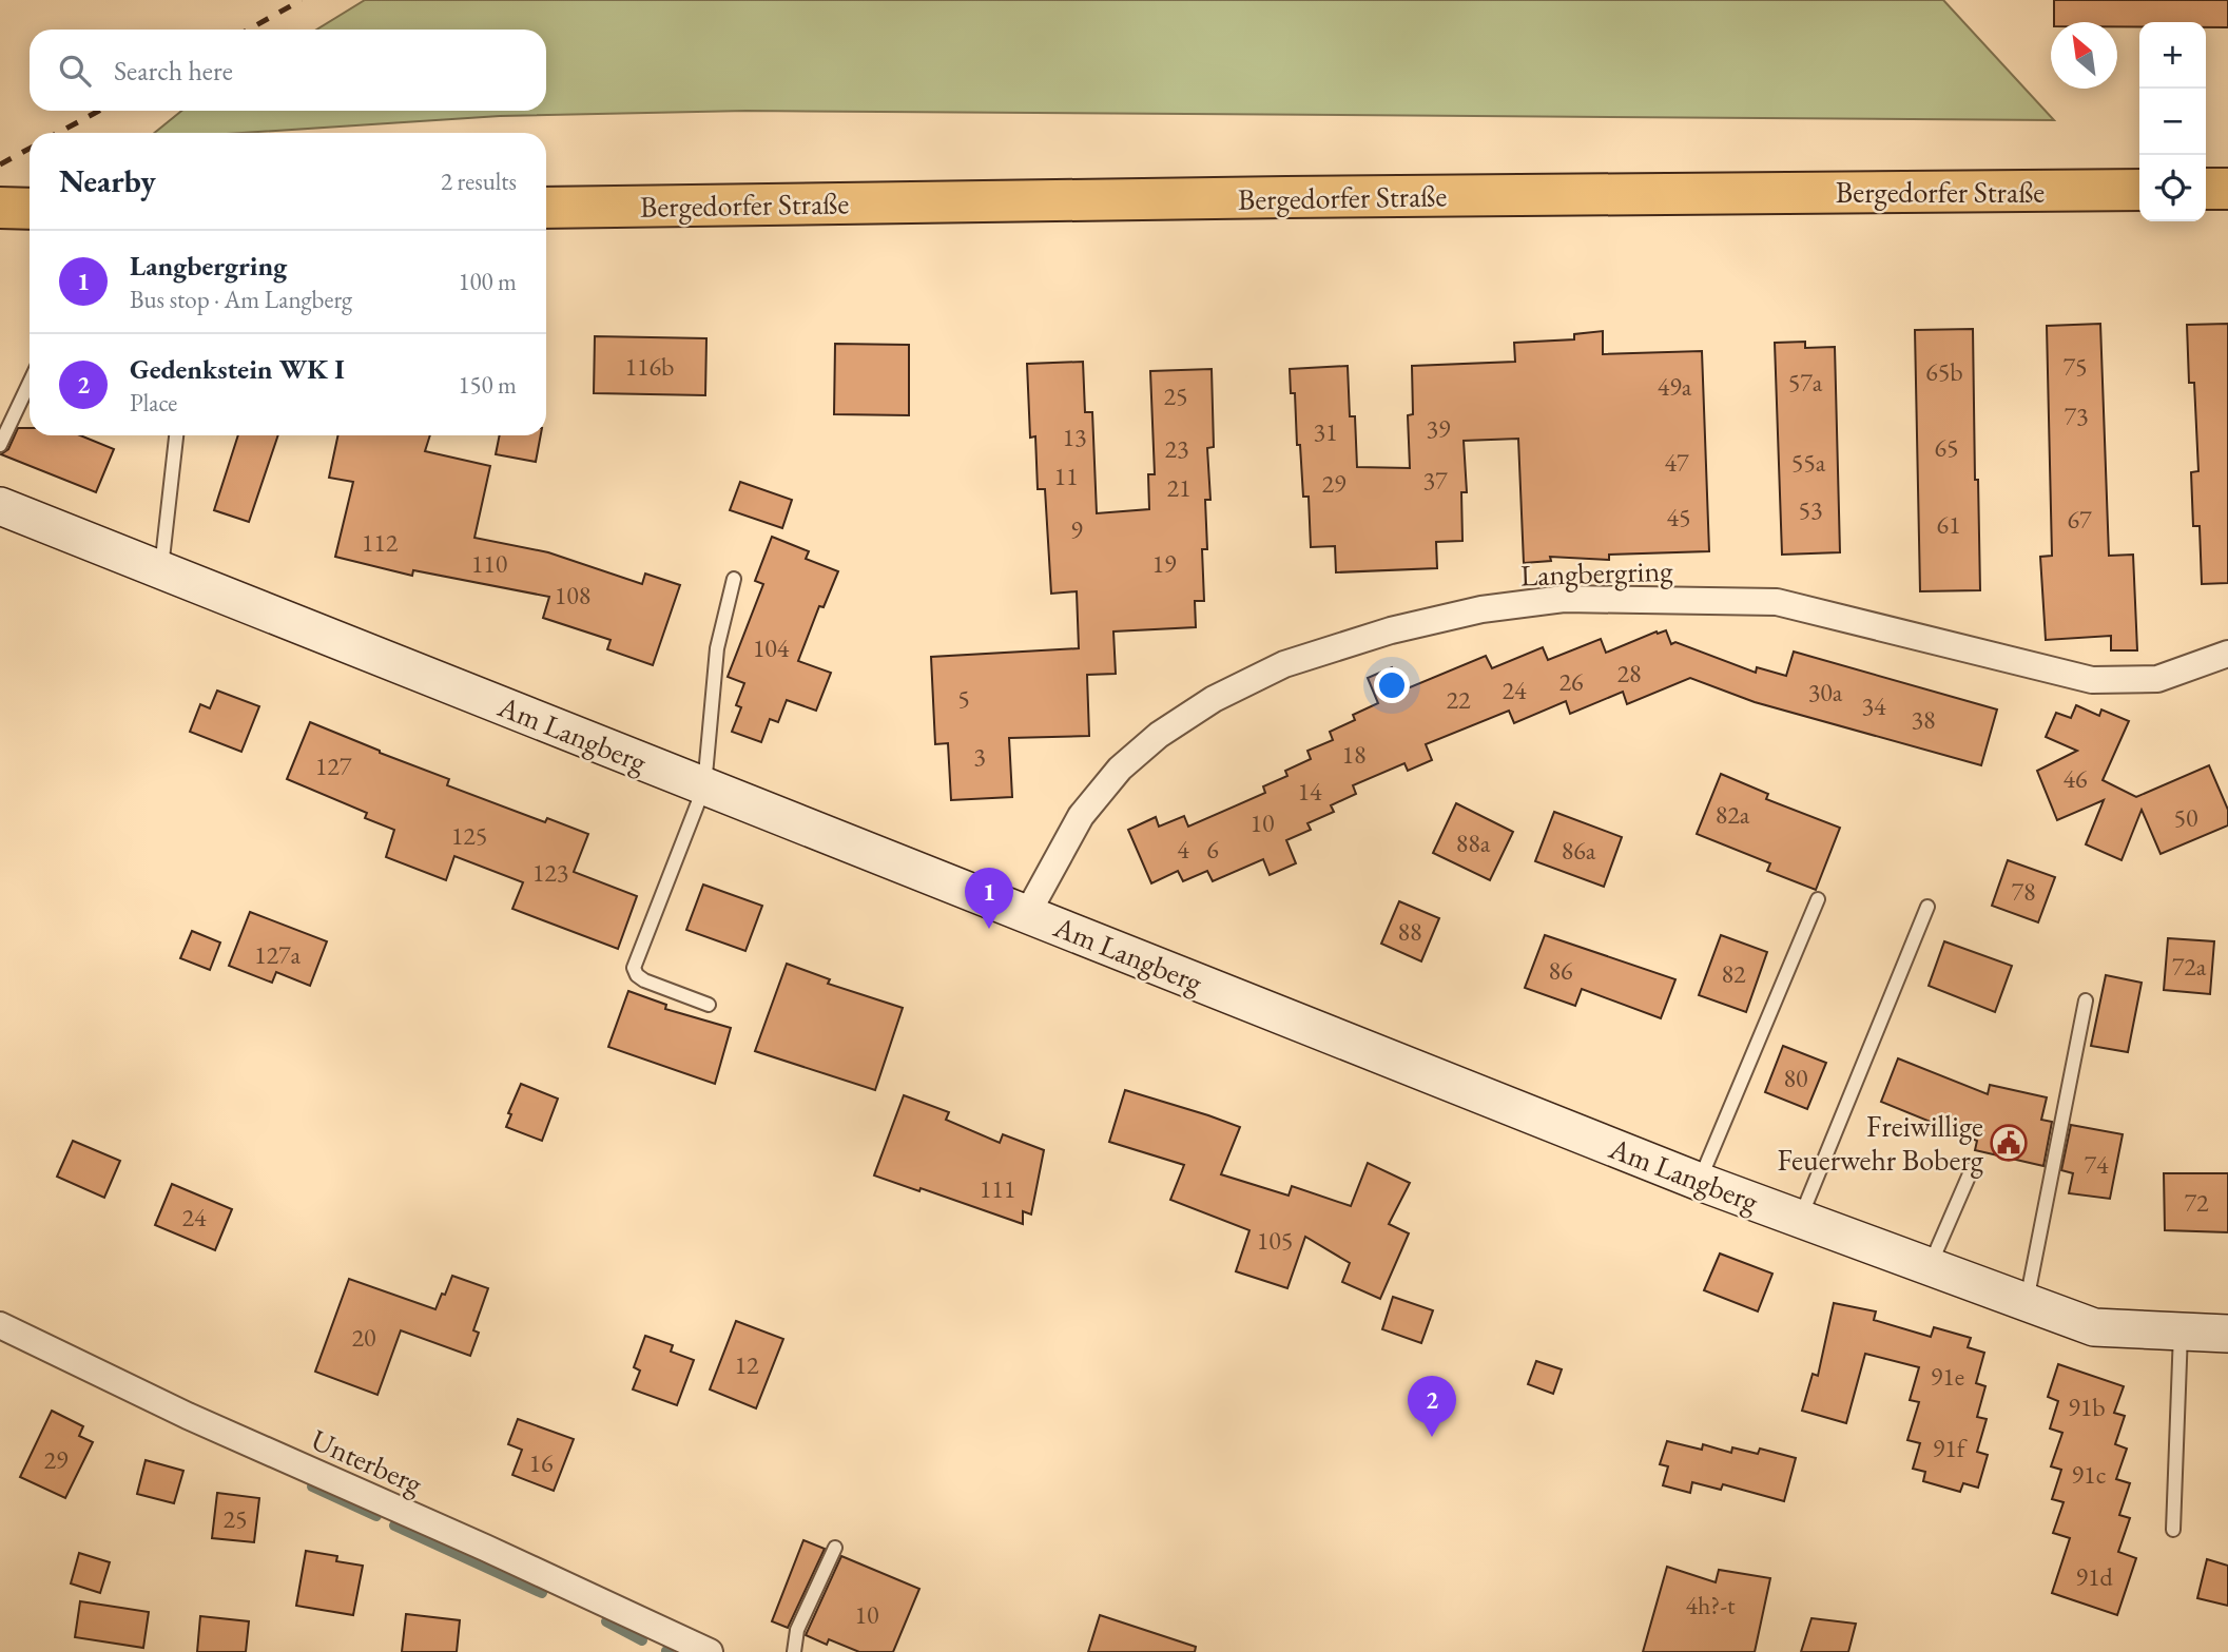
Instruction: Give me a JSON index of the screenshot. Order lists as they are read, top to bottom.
{
  "streets": {
    "main road": ["Bergedorfer Straße"],
    "street": ["Langbergring", "Am Langberg", "Unterberg"]
  },
  "crossings": [
    ["Langbergring", "Am Langberg"]
  ],
  "places": {
    "public building": ["Freiwillige Feuerwehr Boberg"]
  },
  "house_numbers": [
    "116b",
    "75",
    "65b",
    "57a",
    "49a",
    "25",
    "73",
    "39",
    "31",
    "13",
    "65",
    "23",
    "47",
    "55a",
    "11",
    "37",
    "29",
    "21",
    "53",
    "45",
    "67",
    "61",
    "9",
    "112",
    "110",
    "19",
    "108",
    "104",
    "28",
    "26",
    "24",
    "30a",
    "5",
    "22",
    "34",
    "38",
    "18",
    "3",
    "127",
    "46",
    "14",
    "82a",
    "50",
    "10",
    "125",
    "88a",
    "4",
    "6",
    "86a",
    "123",
    "78",
    "88",
    "127a",
    "72a",
    "86",
    "82",
    "80",
    "74",
    "111",
    "72",
    "24",
    "105",
    "20",
    "12",
    "91e",
    "91b",
    "91f",
    "29",
    "16",
    "91c",
    "25",
    "91d",
    "4h?-t",
    "10"
  ],
  "north": "top left",
  "page": {
    "map_buttons": ["+", "−"],
    "search": "Search here",
    "heading": ["Nearby", "2 results"],
    "list": [
      {
        "mark": "1",
        "name": "Langbergring",
        "note": "Bus stop · Am Langberg",
        "value": "100 m"
      },
      {
        "mark": "2",
        "name": "Gedenkstein WK I",
        "note": "Place",
        "value": "150 m"
      }
    ],
    "pins": ["1", "2"]
  }
}
